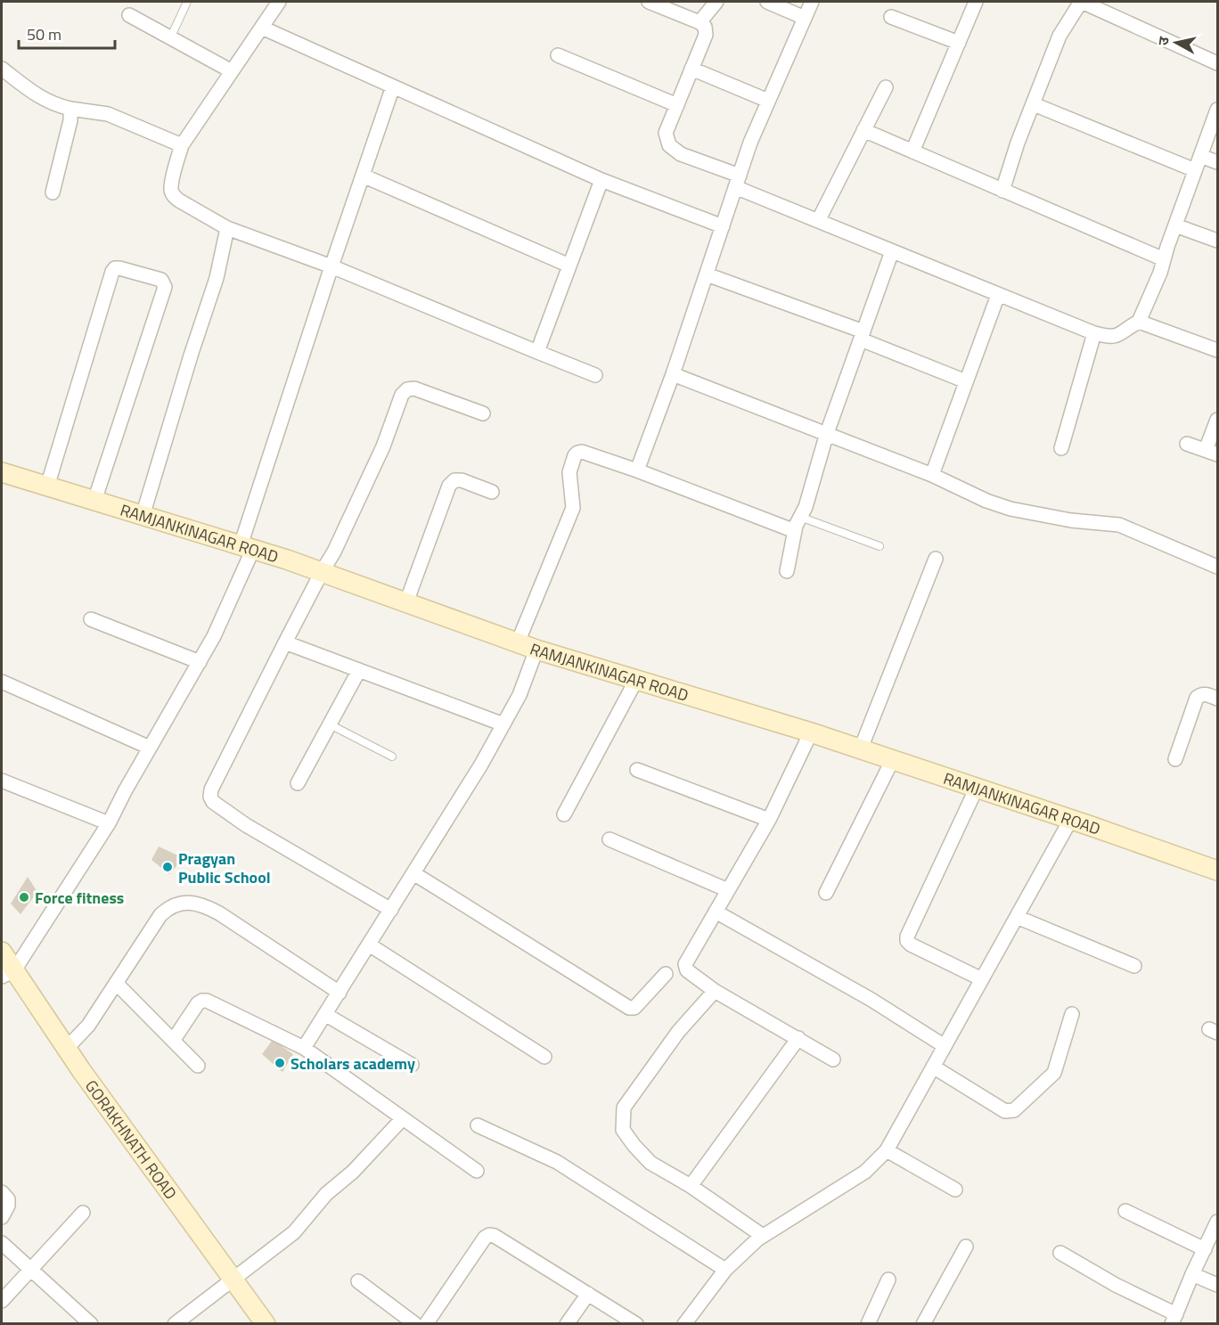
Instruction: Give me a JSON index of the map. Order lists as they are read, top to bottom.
{
  "streets": {
    "street": ["RAMJANKINAGAR ROAD", "GORAKHNATH ROAD"]
  },
  "places": ["Pragyan Public School", "Force fitness", "Scholars academy"],
  "scale_bar": "50 m",
  "north": "left"
}
